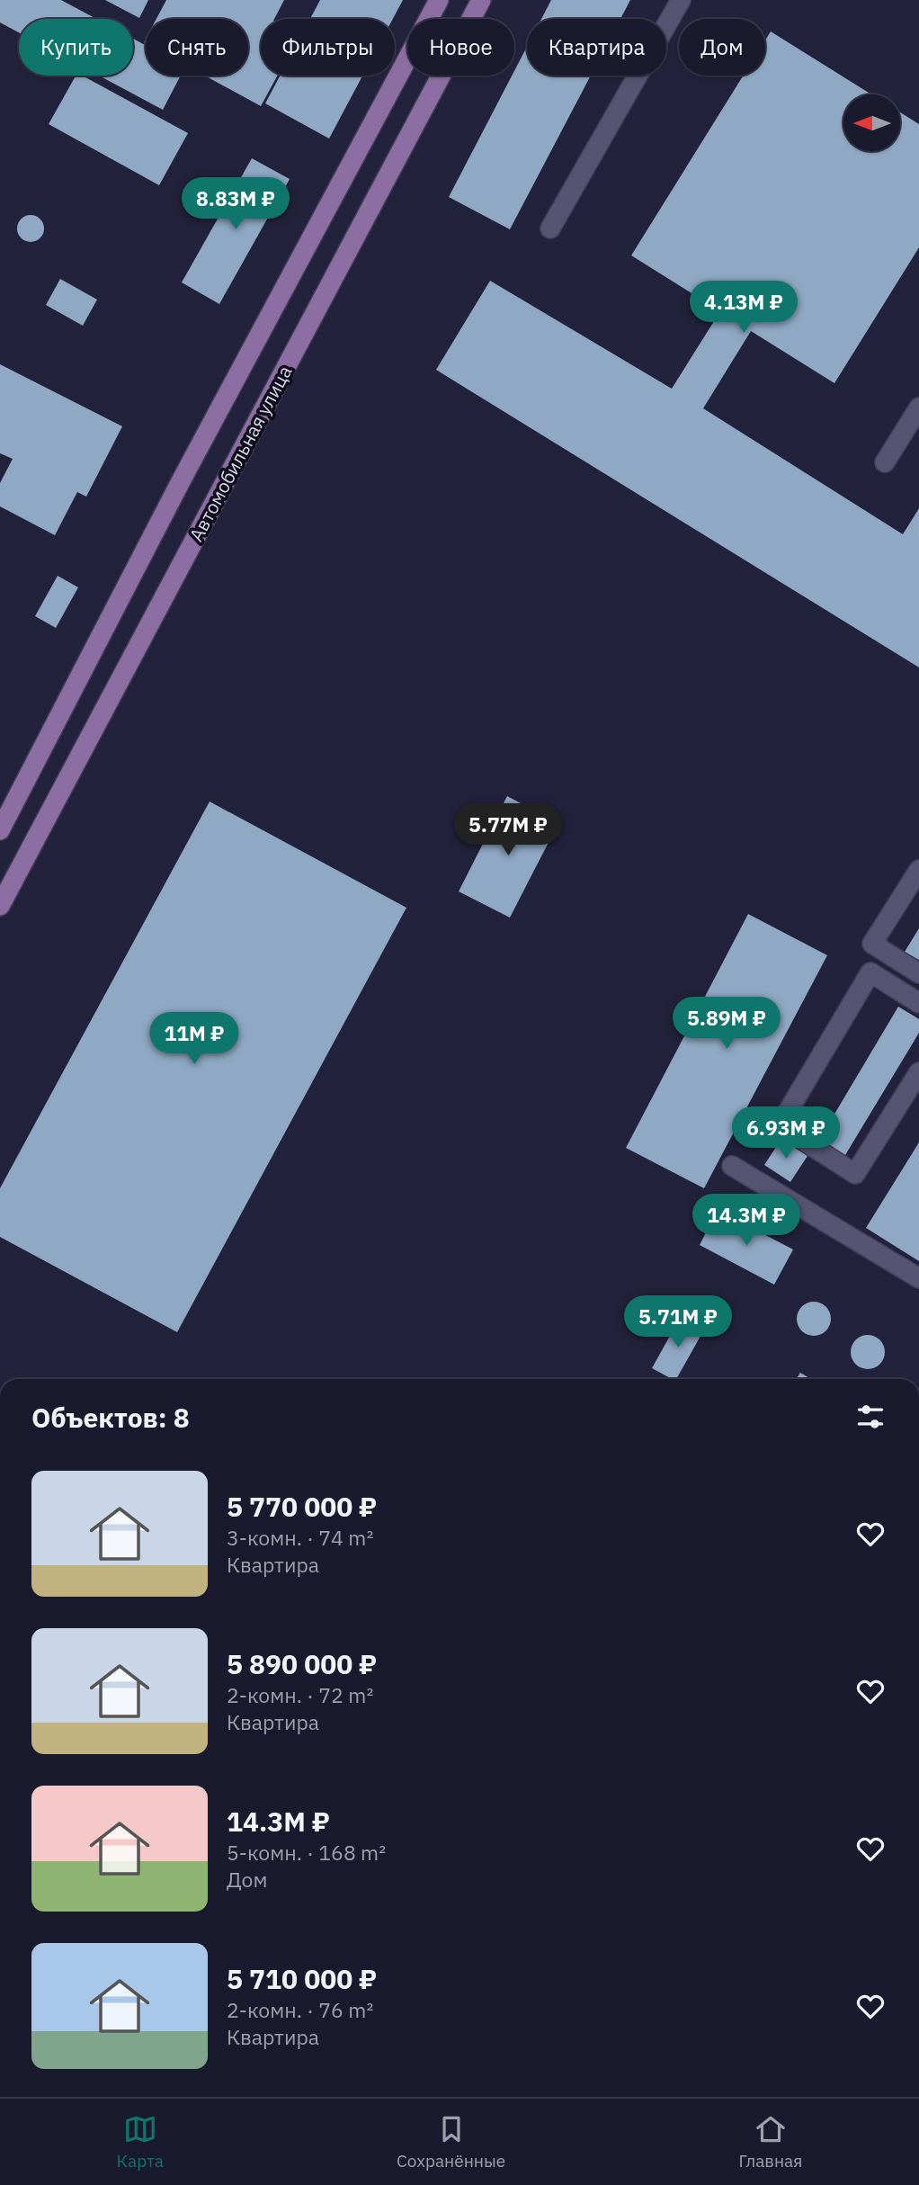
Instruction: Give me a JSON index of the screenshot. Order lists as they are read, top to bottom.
{
  "streets": {
    "main road": ["Автомобильная улица"]
  },
  "north": "left",
  "page": {
    "chip": [
      "Купить",
      "Снять",
      "Фильтры",
      "Новое",
      "Квартира",
      "Дом"
    ],
    "price": [
      "8.83M ₽",
      "4.13M ₽",
      "5.77M ₽",
      "5.89M ₽",
      "11M ₽",
      "6.93M ₽",
      "14.3M ₽",
      "5.71M ₽"
    ],
    "heading": "Объектов: 8",
    "list": [
      {
        "name": "5 770 000 ₽",
        "note": "3-комн. · 74 m² · Квартира"
      },
      {
        "name": "5 890 000 ₽",
        "note": "2-комн. · 72 m² · Квартира"
      },
      {
        "name": "14.3M ₽",
        "note": "5-комн. · 168 m² · Дом"
      },
      {
        "name": "5 710 000 ₽",
        "note": "2-комн. · 76 m² · Квартира"
      }
    ],
    "tabs": ["Карта", "Сохранённые", "Главная"]
  }
}
